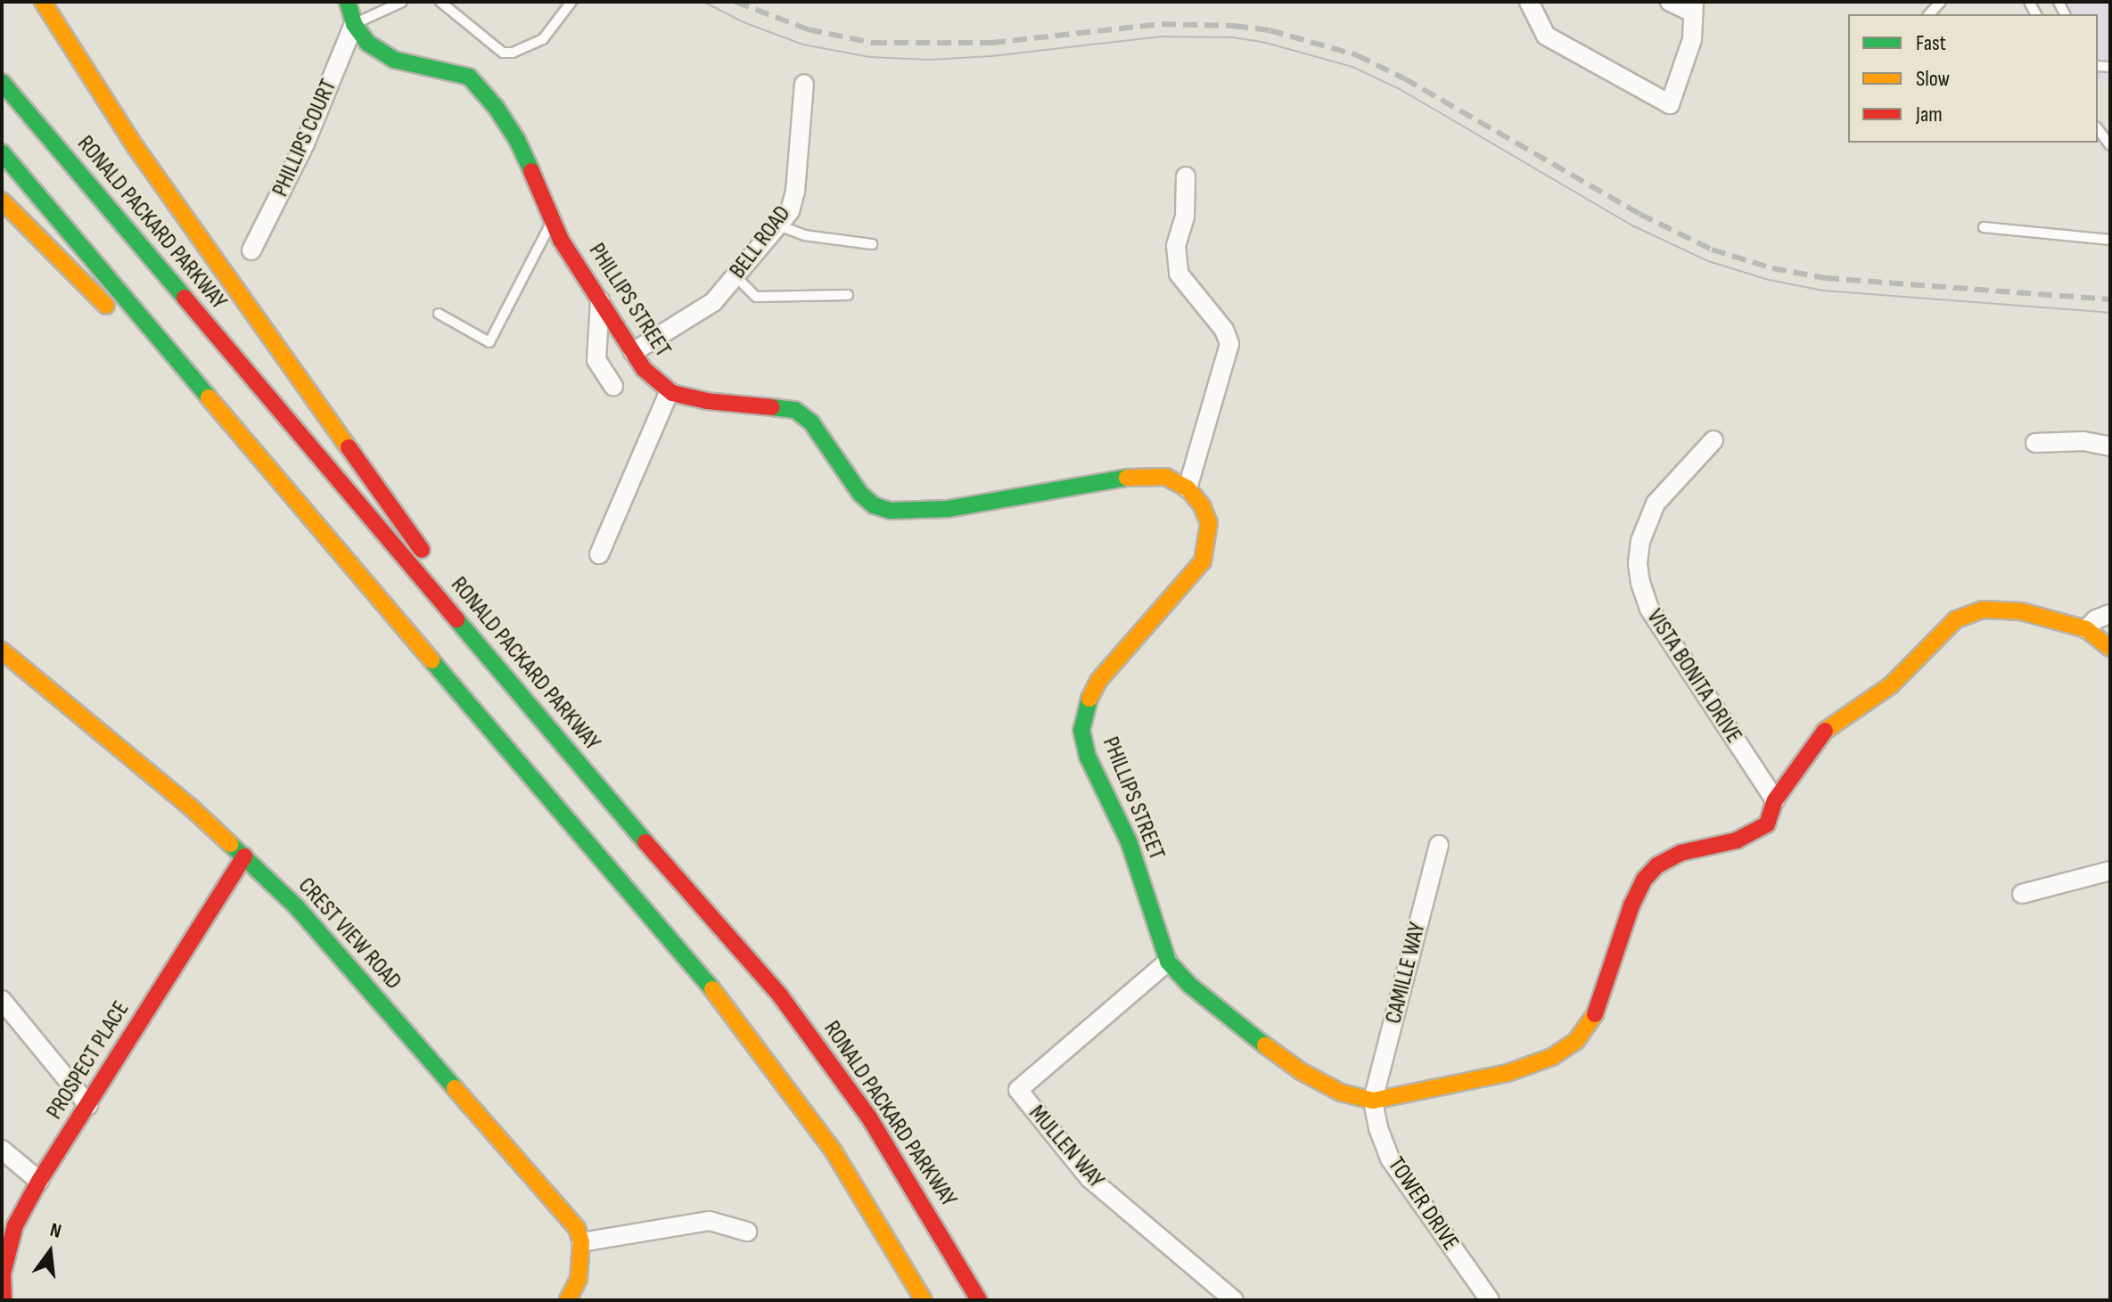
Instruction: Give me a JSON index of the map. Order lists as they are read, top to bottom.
{
  "streets": {
    "main road": [
      "RONALD PACKARD PARKWAY",
      "PHILLIPS STREET",
      "CREST VIEW ROAD",
      "PROSPECT PLACE"
    ],
    "street": [
      "PHILLIPS COURT",
      "BELL ROAD",
      "VISTA BONITA DRIVE",
      "CAMILLE WAY",
      "MULLEN WAY",
      "TOWER DRIVE"
    ]
  },
  "crossings": [
    ["PHILLIPS COURT", "PHILLIPS STREET"],
    ["BELL ROAD", "PHILLIPS STREET"],
    ["PHILLIPS STREET", "VISTA BONITA DRIVE"],
    ["PHILLIPS STREET", "CAMILLE WAY"],
    ["PHILLIPS STREET", "MULLEN WAY"],
    ["PHILLIPS STREET", "TOWER DRIVE"],
    ["CREST VIEW ROAD", "PROSPECT PLACE"],
    ["CAMILLE WAY", "TOWER DRIVE"]
  ],
  "legend": ["Fast", "Slow", "Jam"],
  "north": "top"
}
